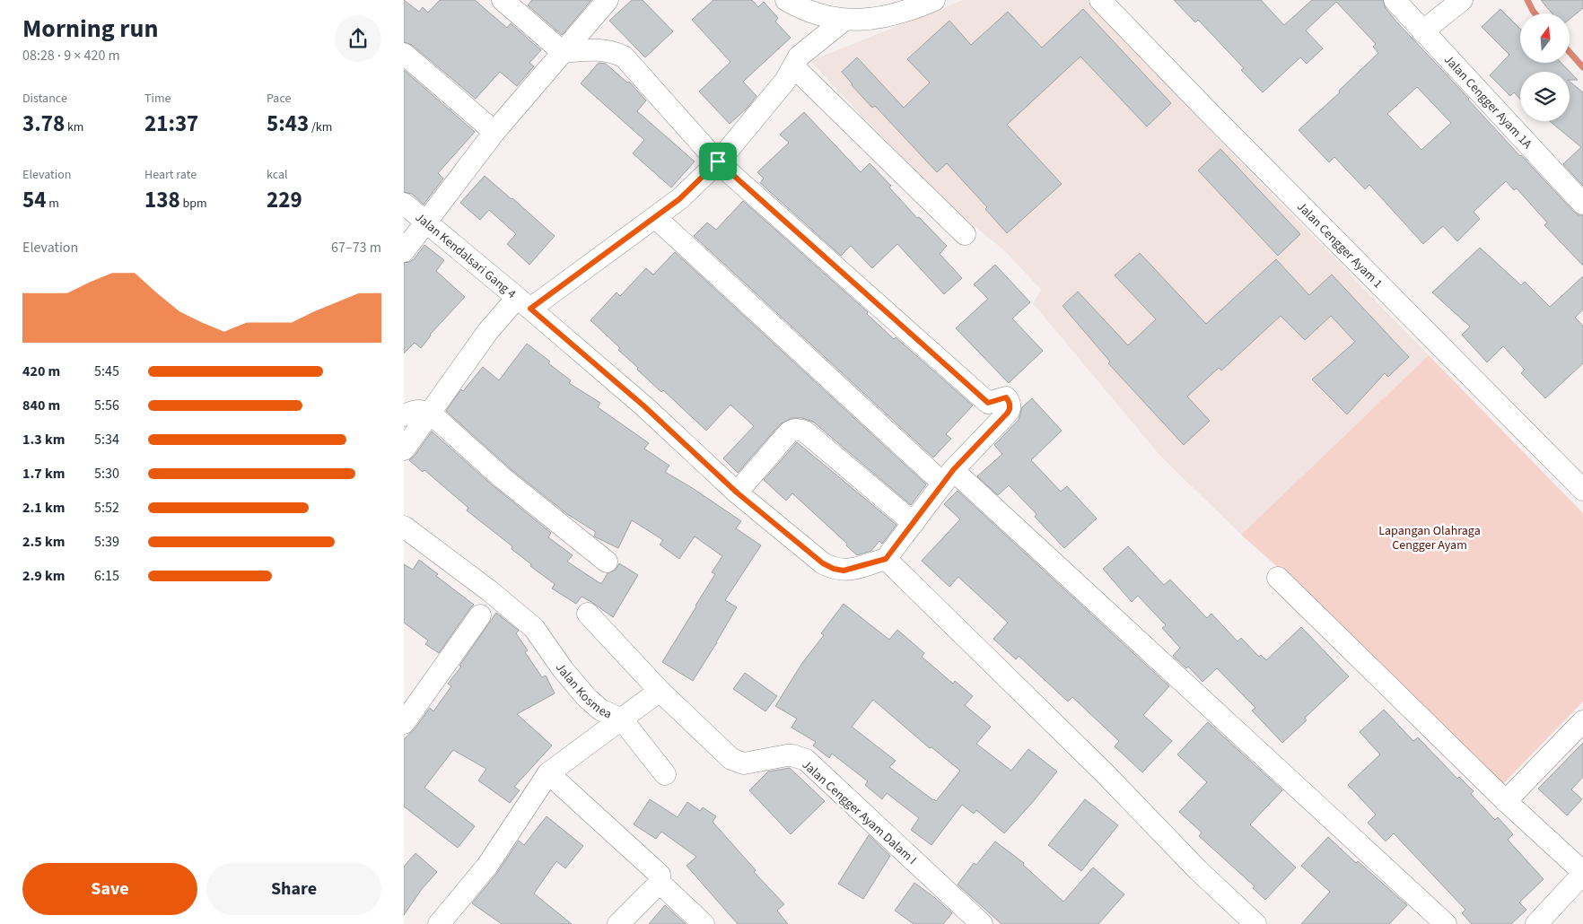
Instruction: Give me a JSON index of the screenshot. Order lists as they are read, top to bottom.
{
  "streets": {
    "street": [
      "Jalan Cengger Ayam 1A",
      "Jalan Cengger Ayam 1",
      "Jalan Kendalsari Gang 4",
      "Jalan Kosmea",
      "Jalan Cengger Ayam Dalam I"
    ]
  },
  "parks": ["Lapangan Olahraga Cengger Ayam"],
  "north": "top",
  "page": {
    "heading": ["Morning run", "08:28 · 9 × 420 m"],
    "stats": [
      ["Distance", "3.78 km"],
      ["Time", "21:37"],
      ["Pace", "5:43 /km"],
      ["Elevation", "54 m"],
      ["Heart rate", "138 bpm"],
      ["kcal", "229"]
    ],
    "chart": ["Elevation", "67–73 m"],
    "list": [
      {
        "name": "420 m",
        "note": "5:45"
      },
      {
        "name": "840 m",
        "note": "5:56"
      },
      {
        "name": "1.3 km",
        "note": "5:34"
      },
      {
        "name": "1.7 km",
        "note": "5:30"
      },
      {
        "name": "2.1 km",
        "note": "5:52"
      },
      {
        "name": "2.5 km",
        "note": "5:39"
      },
      {
        "name": "2.9 km",
        "note": "6:15"
      }
    ],
    "buttons": ["Save", "Share"]
  }
}
